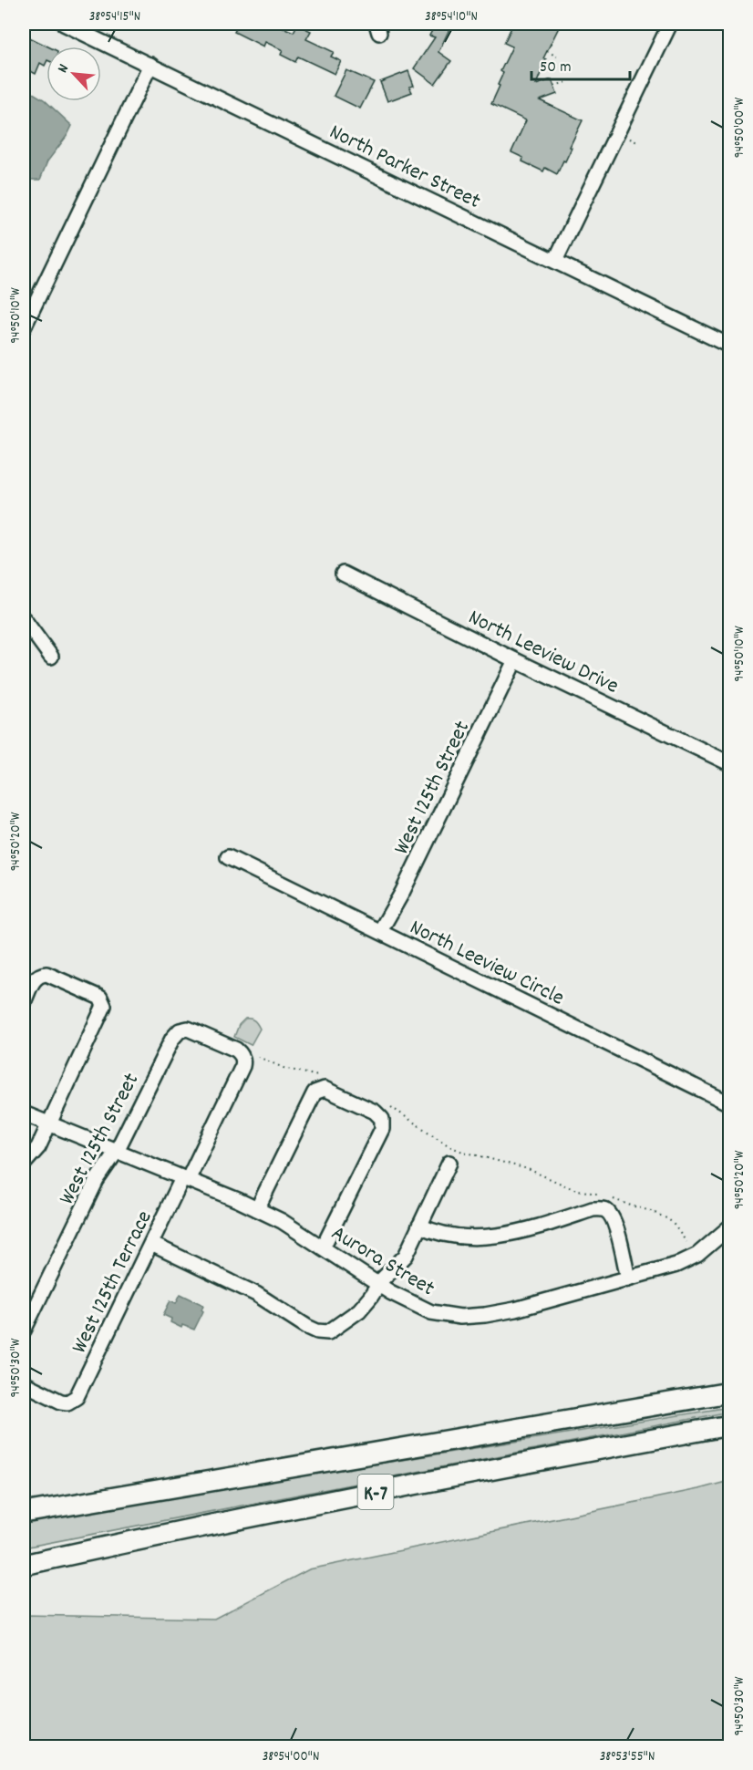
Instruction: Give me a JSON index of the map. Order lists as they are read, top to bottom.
{
  "streets": {
    "highway": ["K-7"],
    "street": [
      "North Parker Street",
      "North Leeview Drive",
      "West 125th Street",
      "North Leeview Circle",
      "Aurora Street",
      "West 125th Terrace"
    ]
  },
  "crossings": [
    ["North Leeview Drive", "West 125th Street"],
    ["West 125th Street", "North Leeview Circle"],
    ["West 125th Street", "Aurora Street"],
    ["West 125th Street", "West 125th Terrace"],
    ["Aurora Street", "West 125th Terrace"]
  ],
  "scale_bar": "50 m",
  "north": "top left",
  "coordinates": [
    "38°54'15\"N",
    "38°54'10\"N",
    "94°50'00\"W",
    "94°50'10\"W",
    "94°50'20\"W",
    "94°50'30\"W",
    "38°54'00\"N",
    "38°53'55\"N"
  ]
}
